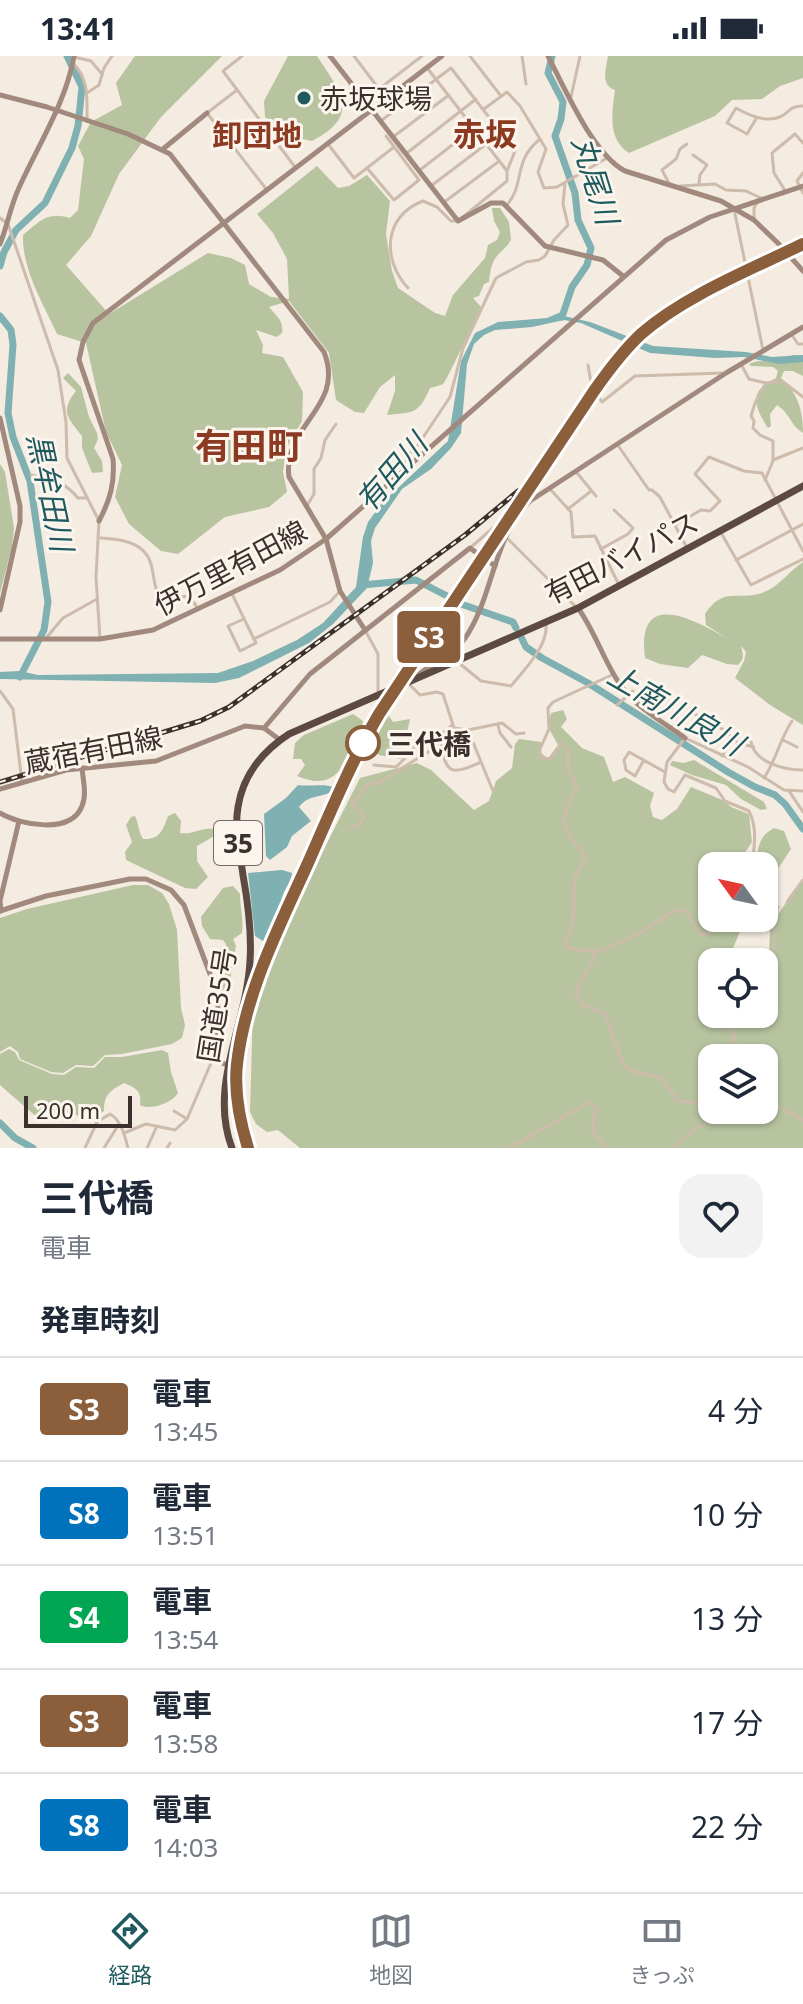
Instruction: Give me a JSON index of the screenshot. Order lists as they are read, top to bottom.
{
  "streets": {
    "highway": ["有田バイパス", "35", "国道35号"],
    "street": ["伊万里有田線", "蔵宿有田線"]
  },
  "crossings": [
    ["有田バイパス", "国道35号"]
  ],
  "districts": ["赤坂", "卸団地", "有田町"],
  "water": [
    "丸尾川",
    "有田川",
    "黒牟田川",
    "上南川良川"
  ],
  "places": ["赤坂球場", "三代橋"],
  "scale_bar": "200 m",
  "north": "top left",
  "page": {
    "status": "13:41",
    "on_map": "S3",
    "scale": "200 m",
    "heading": [
      ["三代橋", "電車"],
      "発車時刻"
    ],
    "list": [
      {
        "mark": "S3",
        "name": "電車",
        "note": "13:45",
        "value": "4 分"
      },
      {
        "mark": "S8",
        "name": "電車",
        "note": "13:51",
        "value": "10 分"
      },
      {
        "mark": "S4",
        "name": "電車",
        "note": "13:54",
        "value": "13 分"
      },
      {
        "mark": "S3",
        "name": "電車",
        "note": "13:58",
        "value": "17 分"
      },
      {
        "mark": "S8",
        "name": "電車",
        "note": "14:03",
        "value": "22 分"
      }
    ],
    "tabs": ["経路", "地図", "きっぷ"]
  }
}
